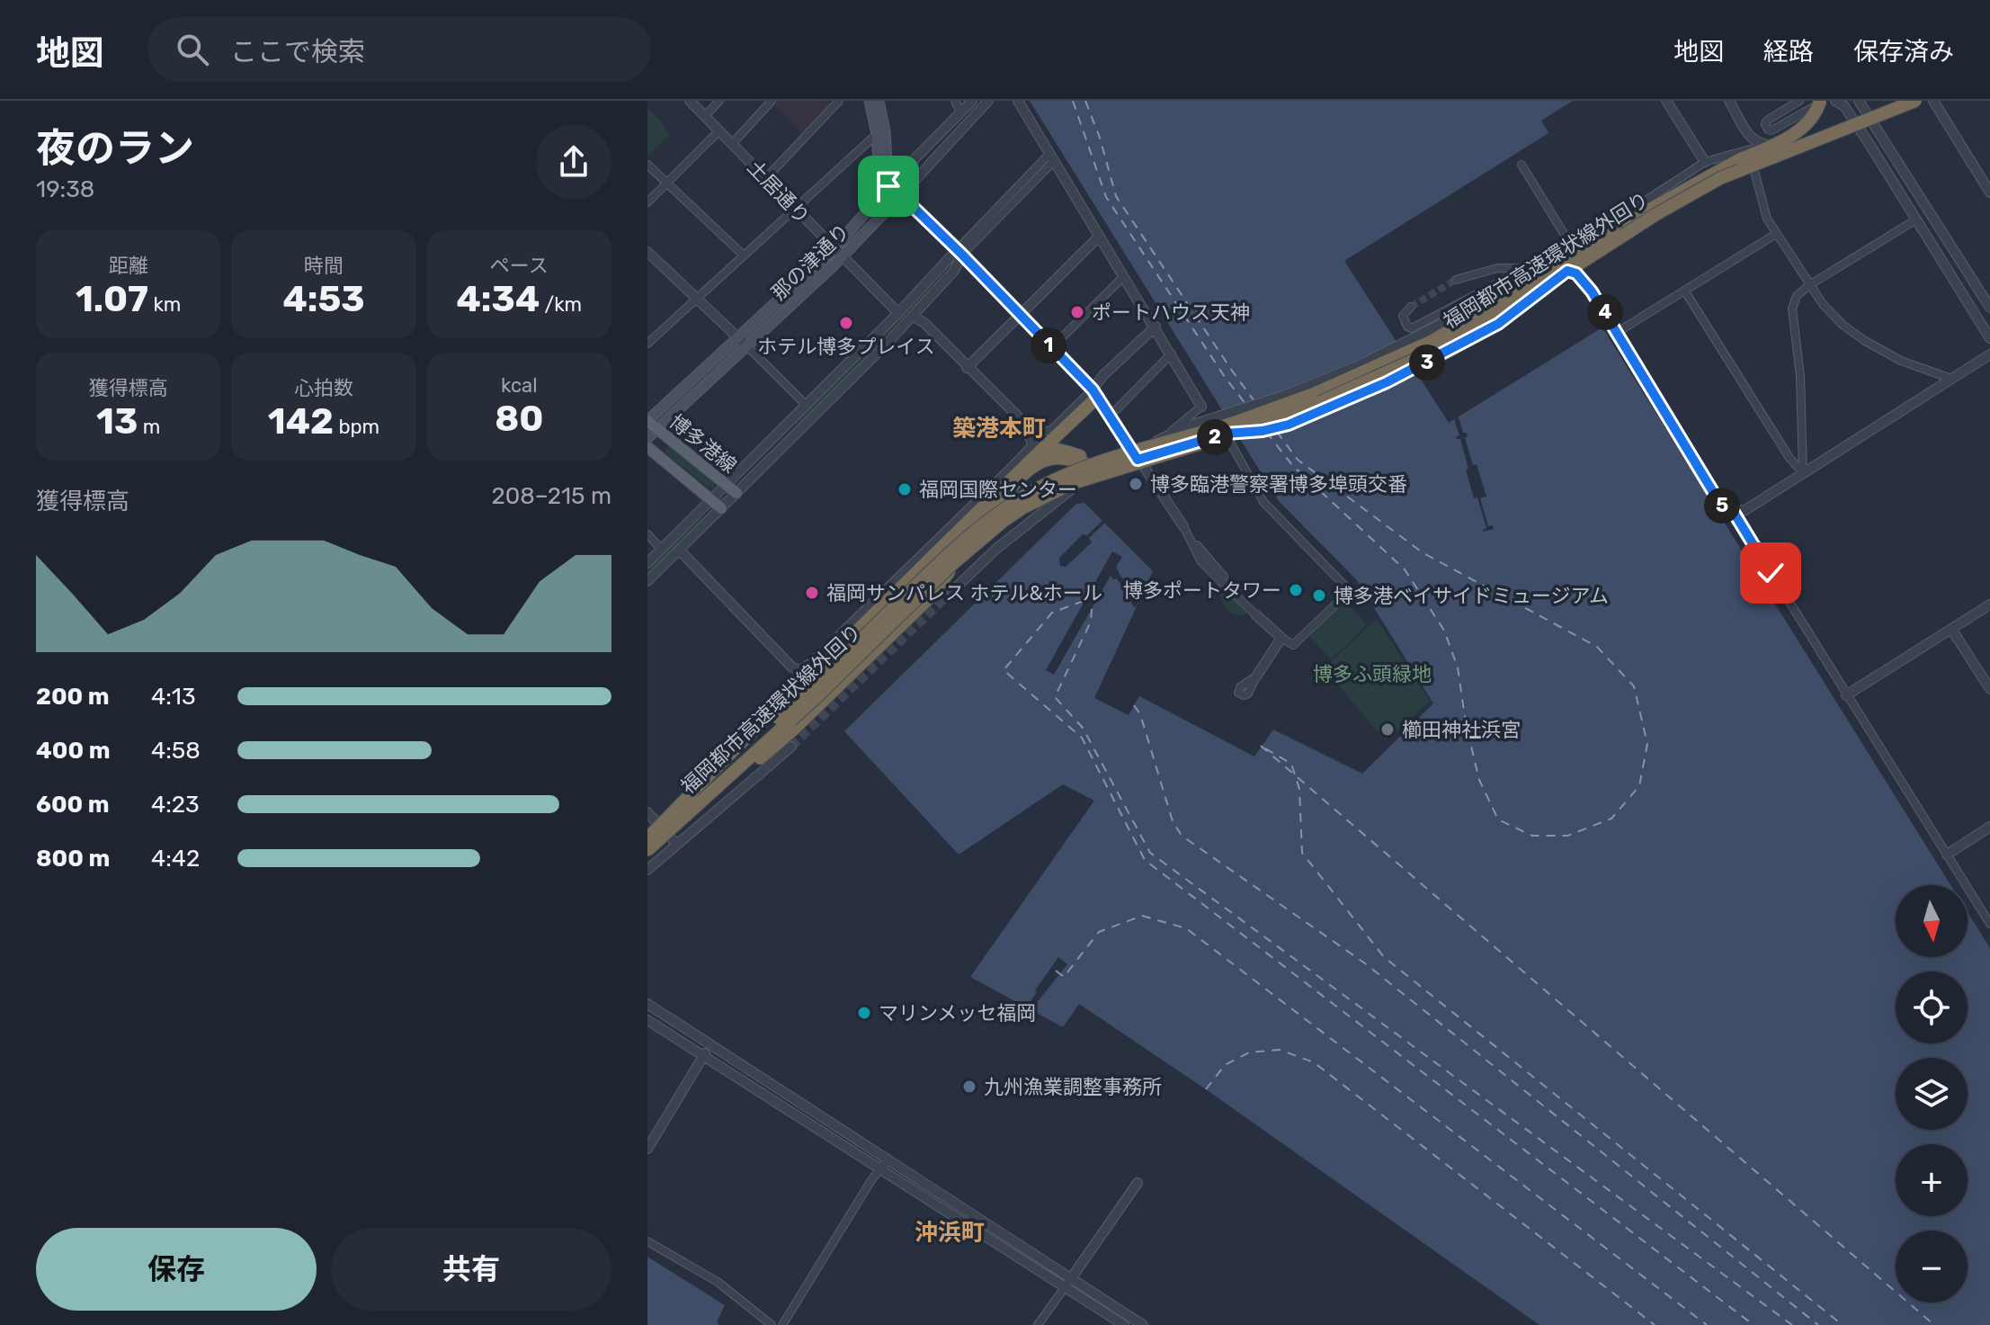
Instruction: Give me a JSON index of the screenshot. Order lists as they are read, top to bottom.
{
  "streets": {
    "highway": ["福岡都市高速環状線外回り"],
    "main road": ["那の津通り", "博多港線"],
    "street": ["土居通り"]
  },
  "crossings": [
    ["土居通り", "那の津通り"],
    ["那の津通り", "博多港線"]
  ],
  "districts": ["築港本町", "沖浜町"],
  "parks": ["博多ふ頭緑地"],
  "places": [
    "ポートハウス天神",
    "ホテル博多プレイス",
    "博多臨港警察署博多埠頭交番",
    "福岡国際センター",
    "博多ポートタワー",
    "福岡サンパレス ホテル&ホール",
    "博多港ベイサイドミュージアム",
    "櫛田神社浜宮",
    "マリンメッセ福岡",
    "九州漁業調整事務所"
  ],
  "north": "bottom",
  "page": {
    "header": "地図",
    "search": "ここで検索",
    "nav": ["地図", "経路", "保存済み"],
    "heading": ["夜のラン", "19:38"],
    "stats": [
      ["距離", "1.07 km"],
      ["時間", "4:53"],
      ["ペース", "4:34 /km"],
      ["獲得標高", "13 m"],
      ["心拍数", "142 bpm"],
      ["kcal", "80"]
    ],
    "pins": [
      "4",
      "1",
      "3",
      "2",
      "5"
    ],
    "chart": ["獲得標高", "208–215 m"],
    "list": [
      {
        "name": "200 m",
        "note": "4:13"
      },
      {
        "name": "400 m",
        "note": "4:58"
      },
      {
        "name": "600 m",
        "note": "4:23"
      },
      {
        "name": "800 m",
        "note": "4:42"
      }
    ],
    "map_buttons": ["+", "−"],
    "buttons": ["保存", "共有"]
  }
}
